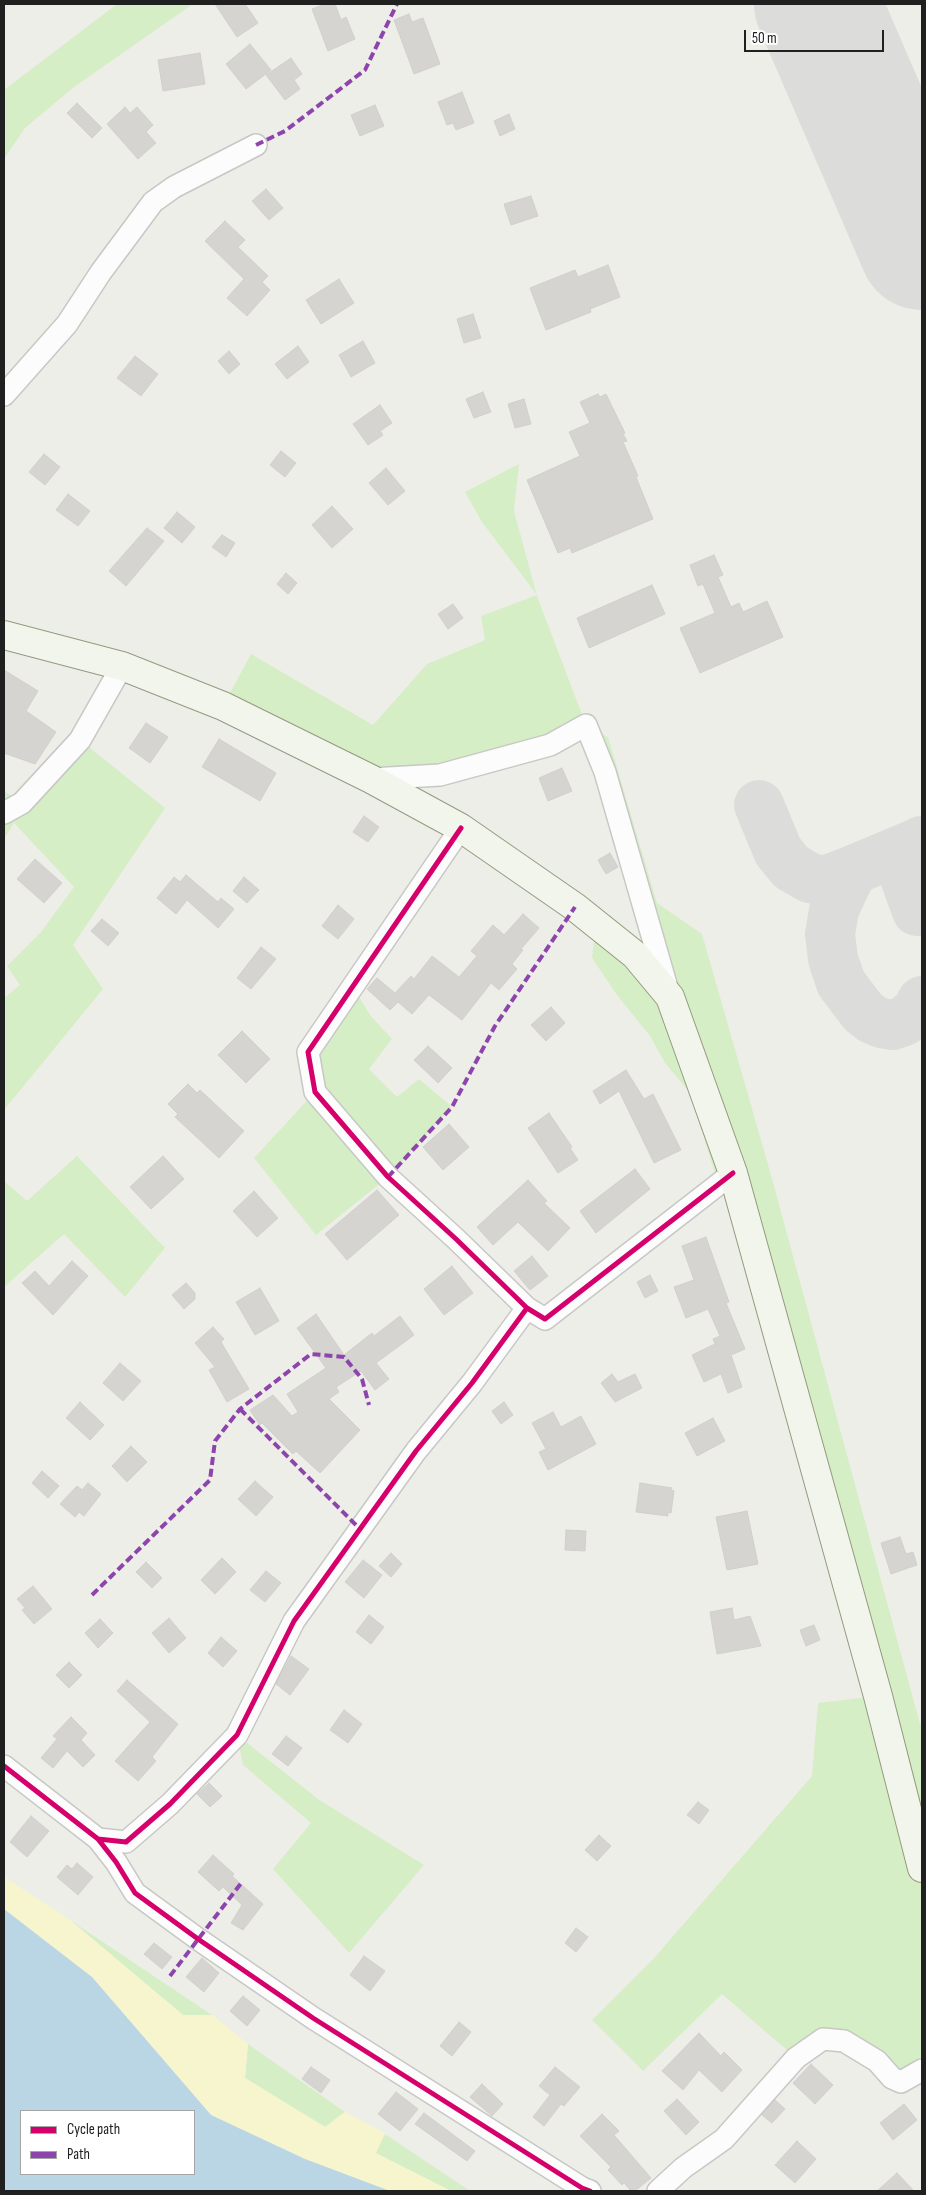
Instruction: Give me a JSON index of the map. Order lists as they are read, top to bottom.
{
  "legend": ["Cycle path", "Path"],
  "scale_bar": "50 m"
}
